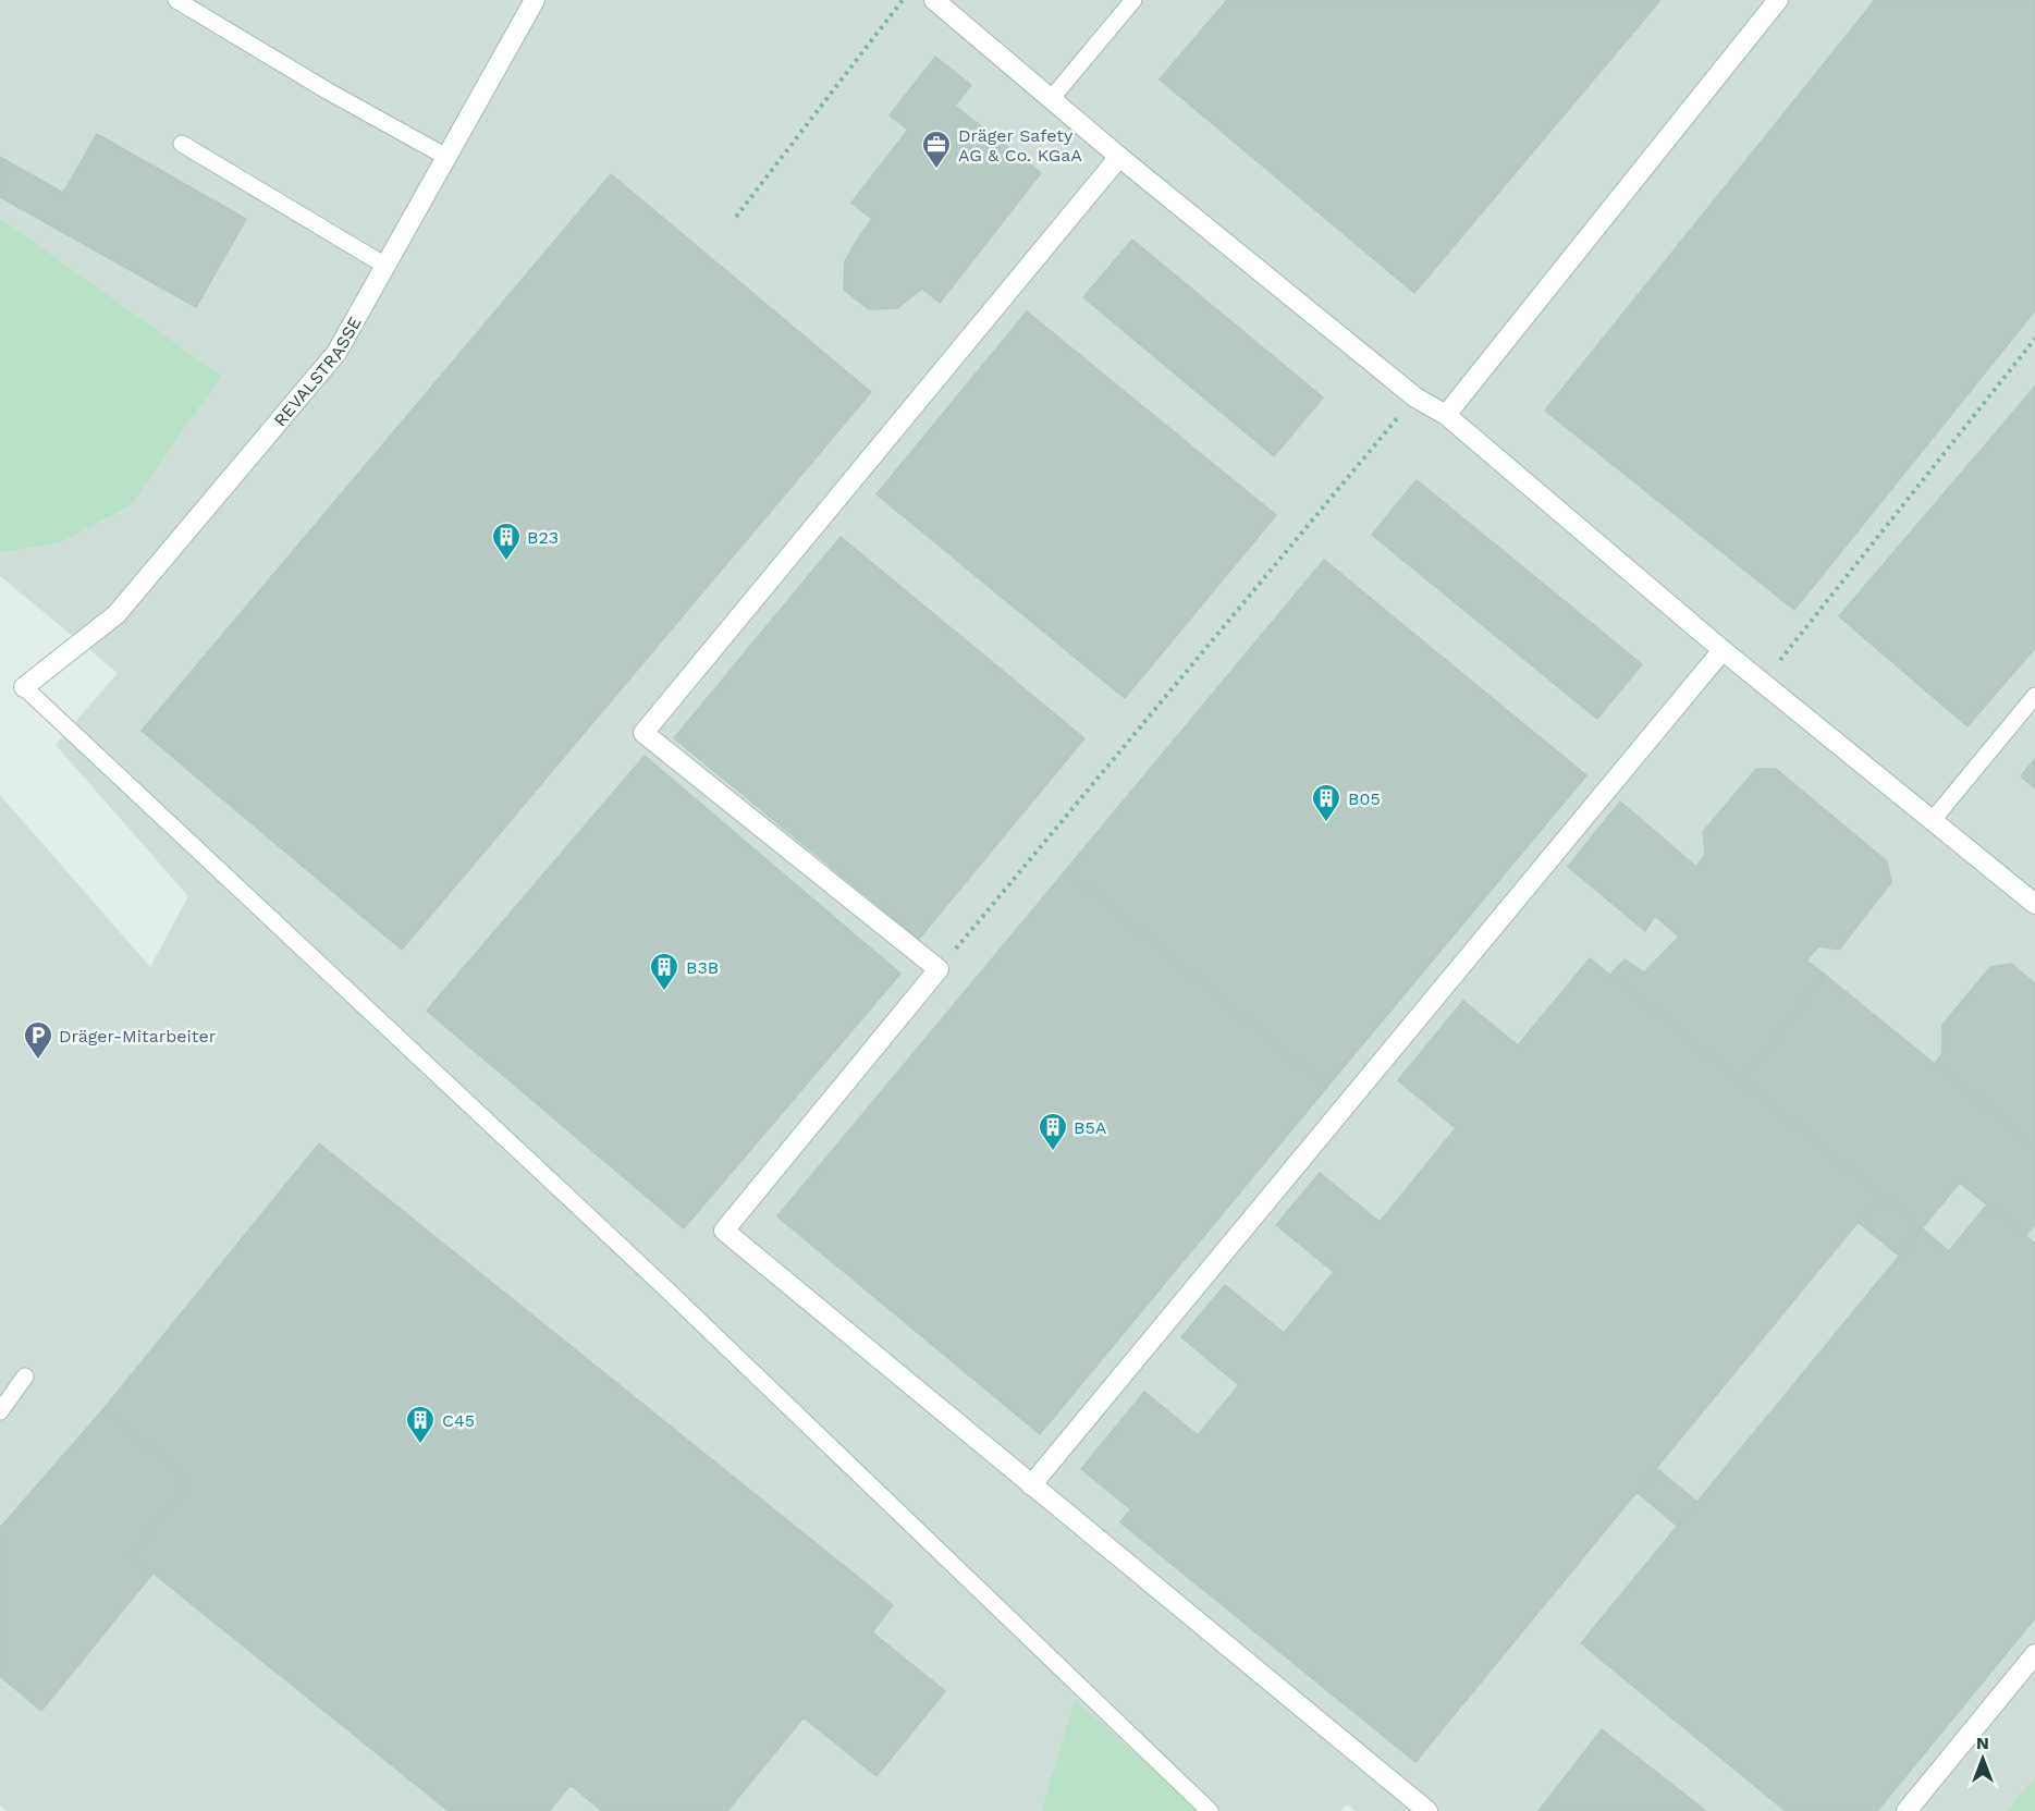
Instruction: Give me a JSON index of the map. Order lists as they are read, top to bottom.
{
  "streets": {
    "street": ["REVALSTRASSE"]
  },
  "places": {
    "office": ["Dräger Safety AG & Co. KGaA"],
    "building": [
      "B23",
      "B05",
      "B3B",
      "B5A",
      "C45"
    ],
    "parking": ["Dräger-Mitarbeiter"]
  },
  "north": "top"
}
